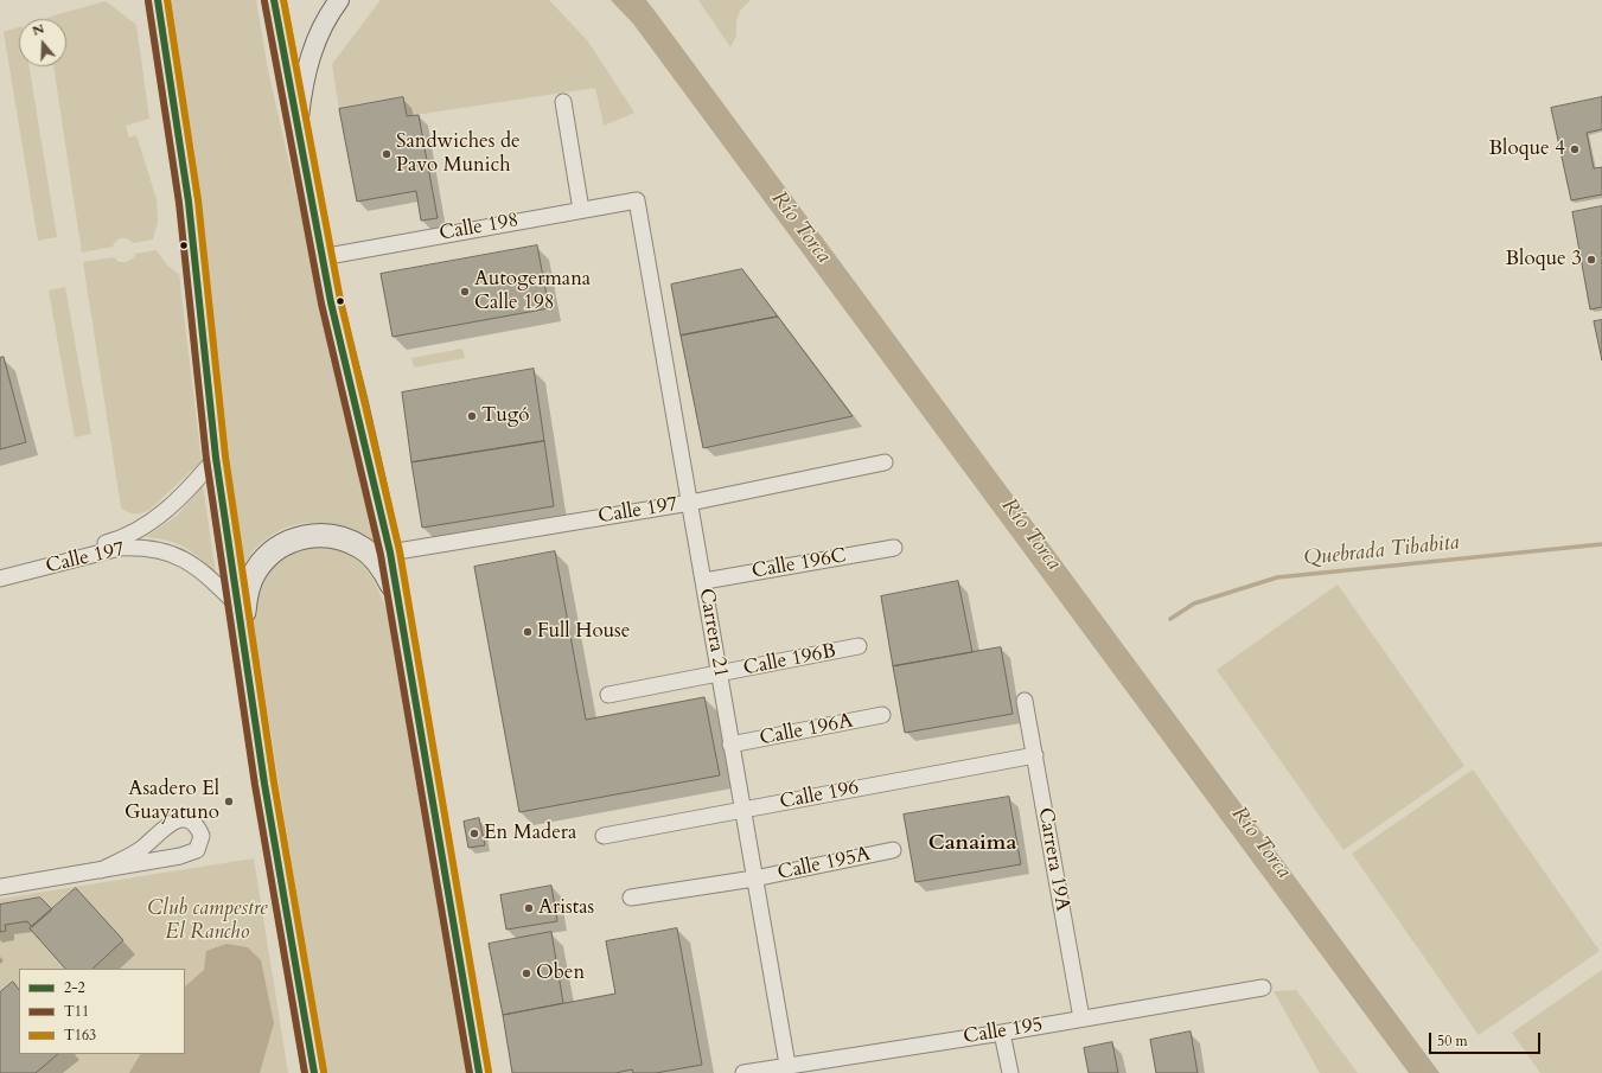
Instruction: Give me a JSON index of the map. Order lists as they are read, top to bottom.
{
  "streets": {
    "street": [
      "Calle 198",
      "Calle 197",
      "Calle 196C",
      "Carrera 21",
      "Calle 196B",
      "Calle 196A",
      "Calle 196",
      "Carrera 19A",
      "Calle 195A",
      "Calle 195"
    ]
  },
  "crossings": [
    ["Calle 198", "Carrera 21"],
    ["Calle 197", "Carrera 21"],
    ["Calle 196C", "Carrera 21"],
    ["Carrera 21", "Calle 196B"],
    ["Carrera 21", "Calle 196A"],
    ["Carrera 21", "Calle 196"],
    ["Carrera 21", "Calle 195A"],
    ["Carrera 21", "Calle 195"],
    ["Calle 196", "Carrera 19A"],
    ["Carrera 19A", "Calle 195"]
  ],
  "districts": ["Canaima"],
  "water": ["Río Torca", "Quebrada Tibabita"],
  "parks": ["Club campestre El Rancho"],
  "places": [
    "Bloque 4",
    "Sandwiches de Pavo Munich",
    "Bloque 3",
    "Autogermana Calle 198",
    "Tugó",
    "Full House",
    "Asadero El Guayatuno",
    "En Madera",
    "Aristas",
    "Oben"
  ],
  "lines": ["transit line 2-2", "transit line T163", "transit line T11"],
  "legend": ["2-2", "T11", "T163"],
  "scale_bar": "50 m",
  "north": "top"
}
